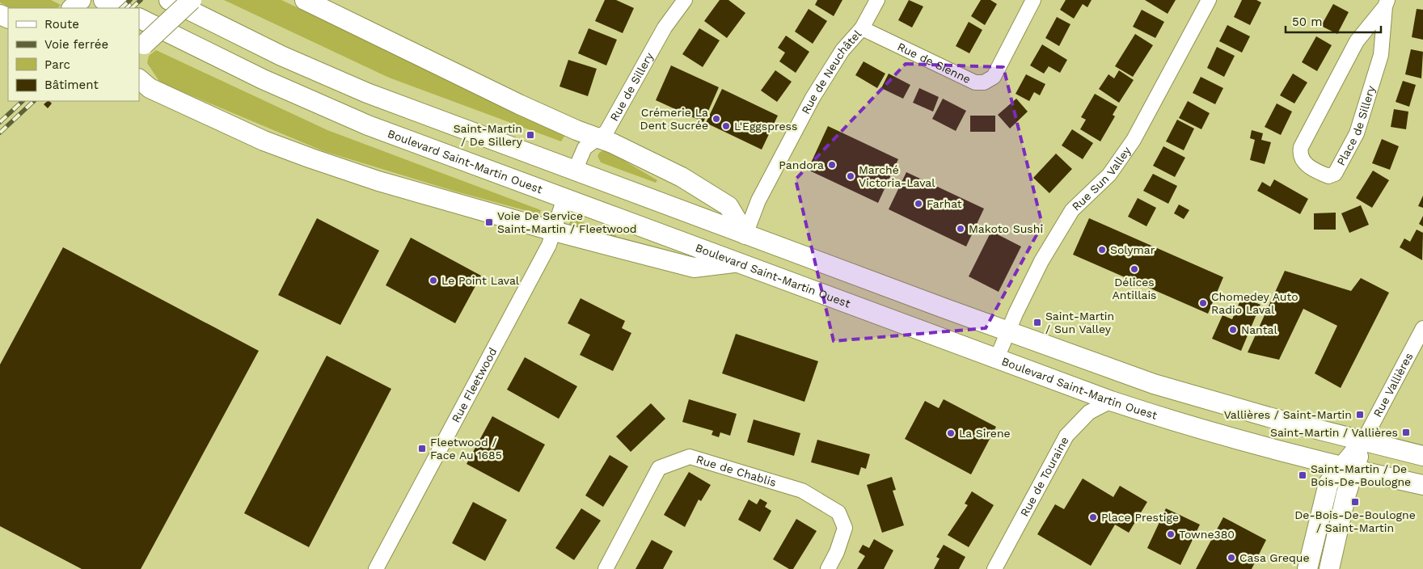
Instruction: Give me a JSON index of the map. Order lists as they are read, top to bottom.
{
  "streets": {
    "main road": ["Boulevard Saint-Martin Ouest"],
    "street": [
      "Rue de Sienne",
      "Rue de Neuchâtel",
      "Rue de Sillery",
      "Place de Sillery",
      "Rue Sun Valley",
      "Rue Vallières",
      "Rue Fleetwood",
      "Rue de Chablis",
      "Rue de Touraine"
    ]
  },
  "crossings": [
    ["Rue de Sienne", "Rue de Neuchâtel"],
    ["Boulevard Saint-Martin Ouest", "Rue Sun Valley"],
    ["Boulevard Saint-Martin Ouest", "Rue Fleetwood"],
    ["Boulevard Saint-Martin Ouest", "Rue de Touraine"]
  ],
  "places": {
    "other": [
      "Crémerie La Dent Sucrée",
      "L'Eggspress",
      "Pandora",
      "Marché Victoria-Laval",
      "Farhat",
      "Makoto Sushi",
      "Solymar",
      "Délices Antillais",
      "Le Point Laval",
      "Chomedey Auto Radio Laval",
      "Nantal",
      "La Sirene",
      "Place Prestige",
      "Towne380",
      "Casa Greque"
    ],
    "transit": [
      "Saint-Martin / De Sillery",
      "Voie De Service Saint-Martin / Fleetwood",
      "Saint-Martin / Sun Valley",
      "Vallières / Saint-Martin",
      "Saint-Martin / Vallières",
      "Fleetwood / Face Au 1685",
      "Saint-Martin / De Bois-De-Boulogne",
      "De-Bois-De-Boulogne / Saint-Martin"
    ]
  },
  "legend": [
    "Route",
    "Voie ferrée",
    "Parc",
    "Bâtiment"
  ],
  "scale_bar": "50 m"
}
